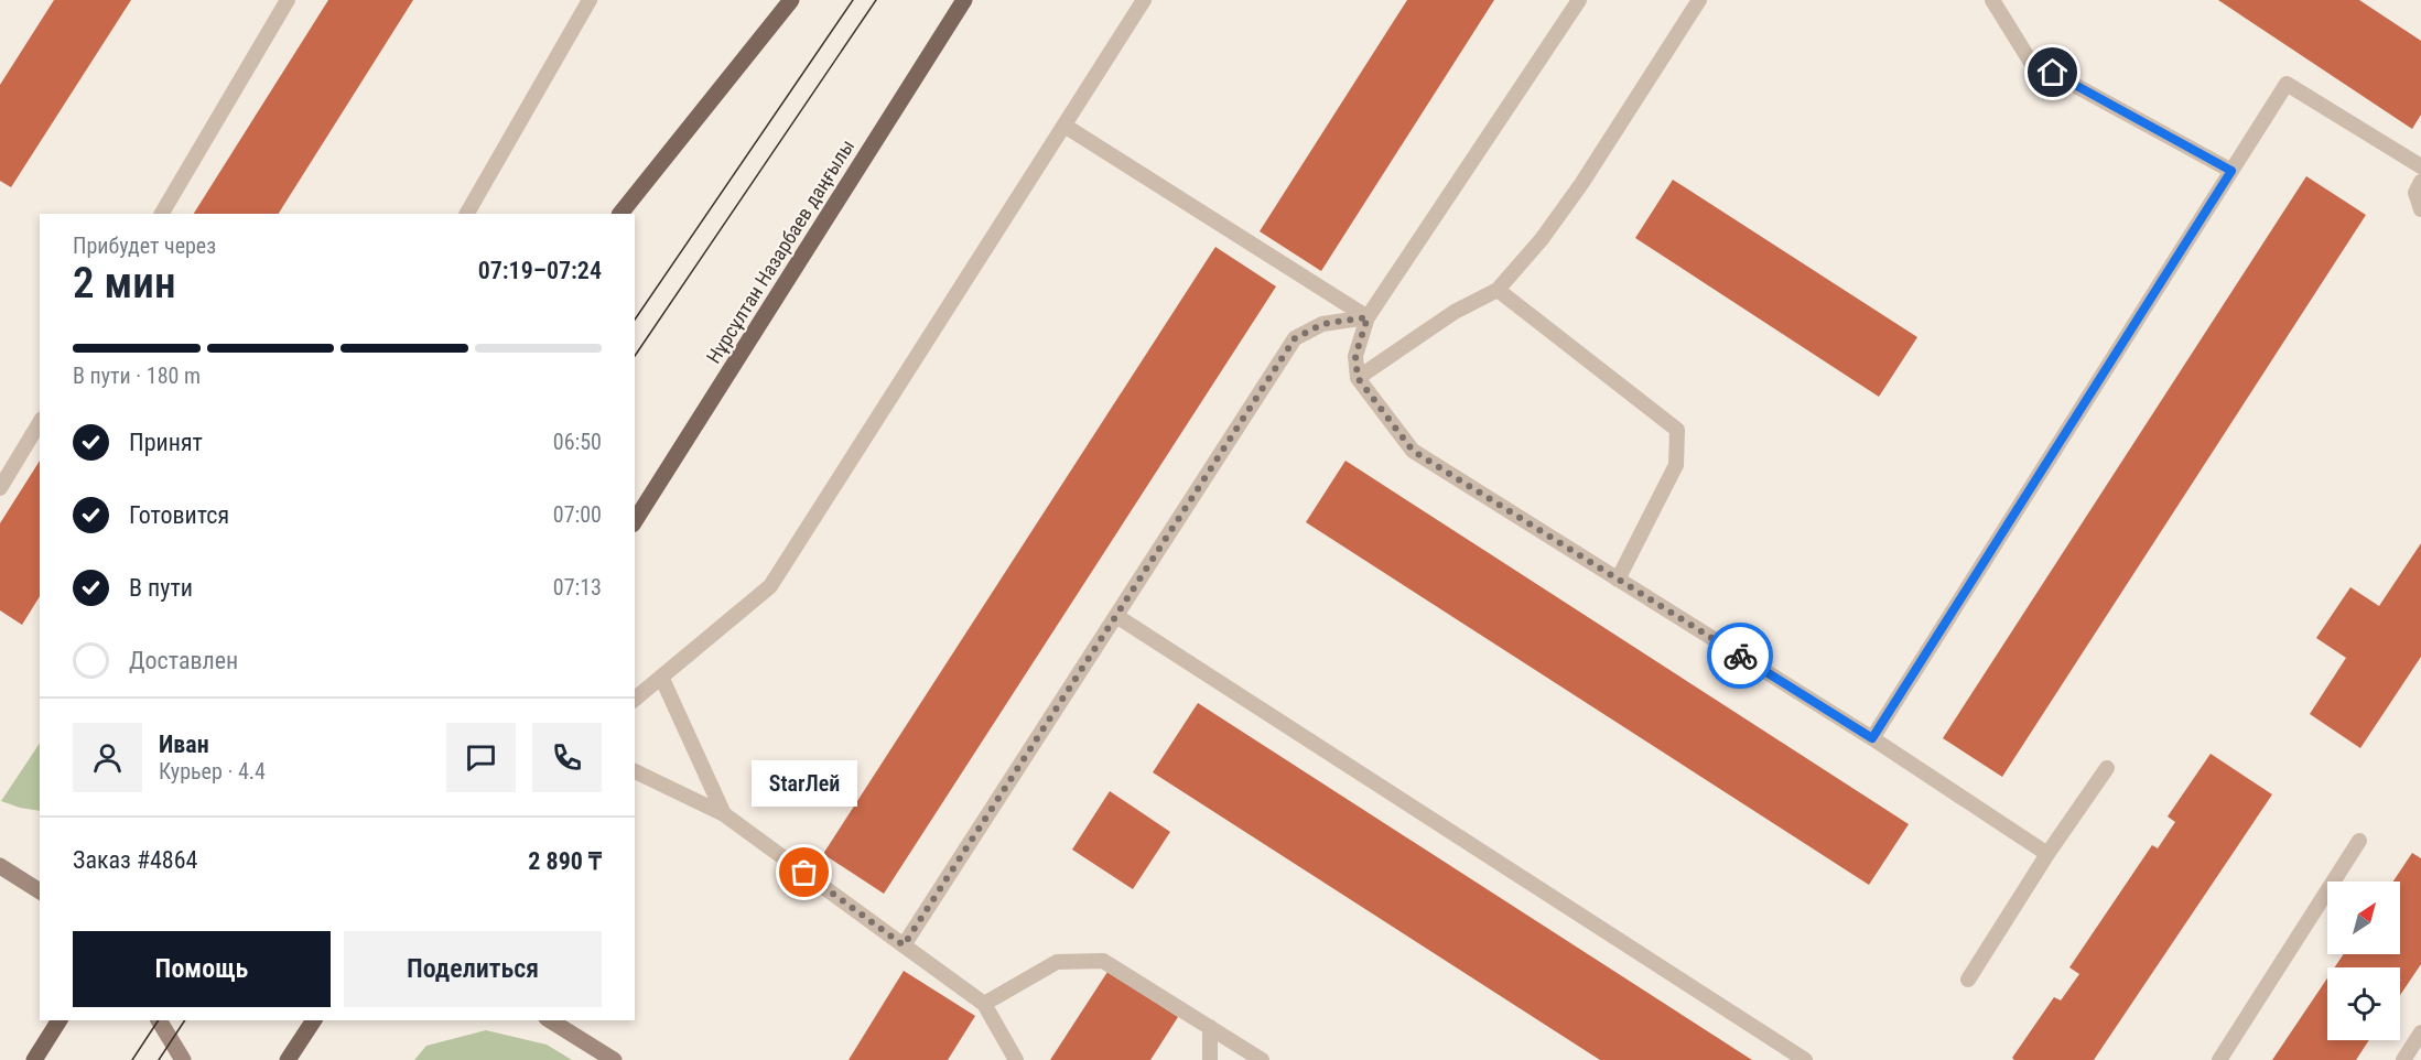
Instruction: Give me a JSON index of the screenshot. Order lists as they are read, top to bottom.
{
  "streets": {
    "main road": ["Нұрсұлтан Назарбаев даңғылы"]
  },
  "places": ["StarЛей"],
  "north": "top right",
  "page": {
    "heading": ["2 мин", "Прибудет через", "07:19–07:24"],
    "panel": [
      "Иван",
      "Курьер · 4.4",
      "Заказ #4864",
      "2 890 ₸"
    ],
    "bar": "В пути · 180 m",
    "list": [
      ["Принят", "06:50"],
      ["Готовится", "07:00"],
      ["В пути", "07:13"],
      "Доставлен"
    ],
    "bubble": "StarЛей",
    "buttons": ["Помощь", "Поделиться"]
  }
}
